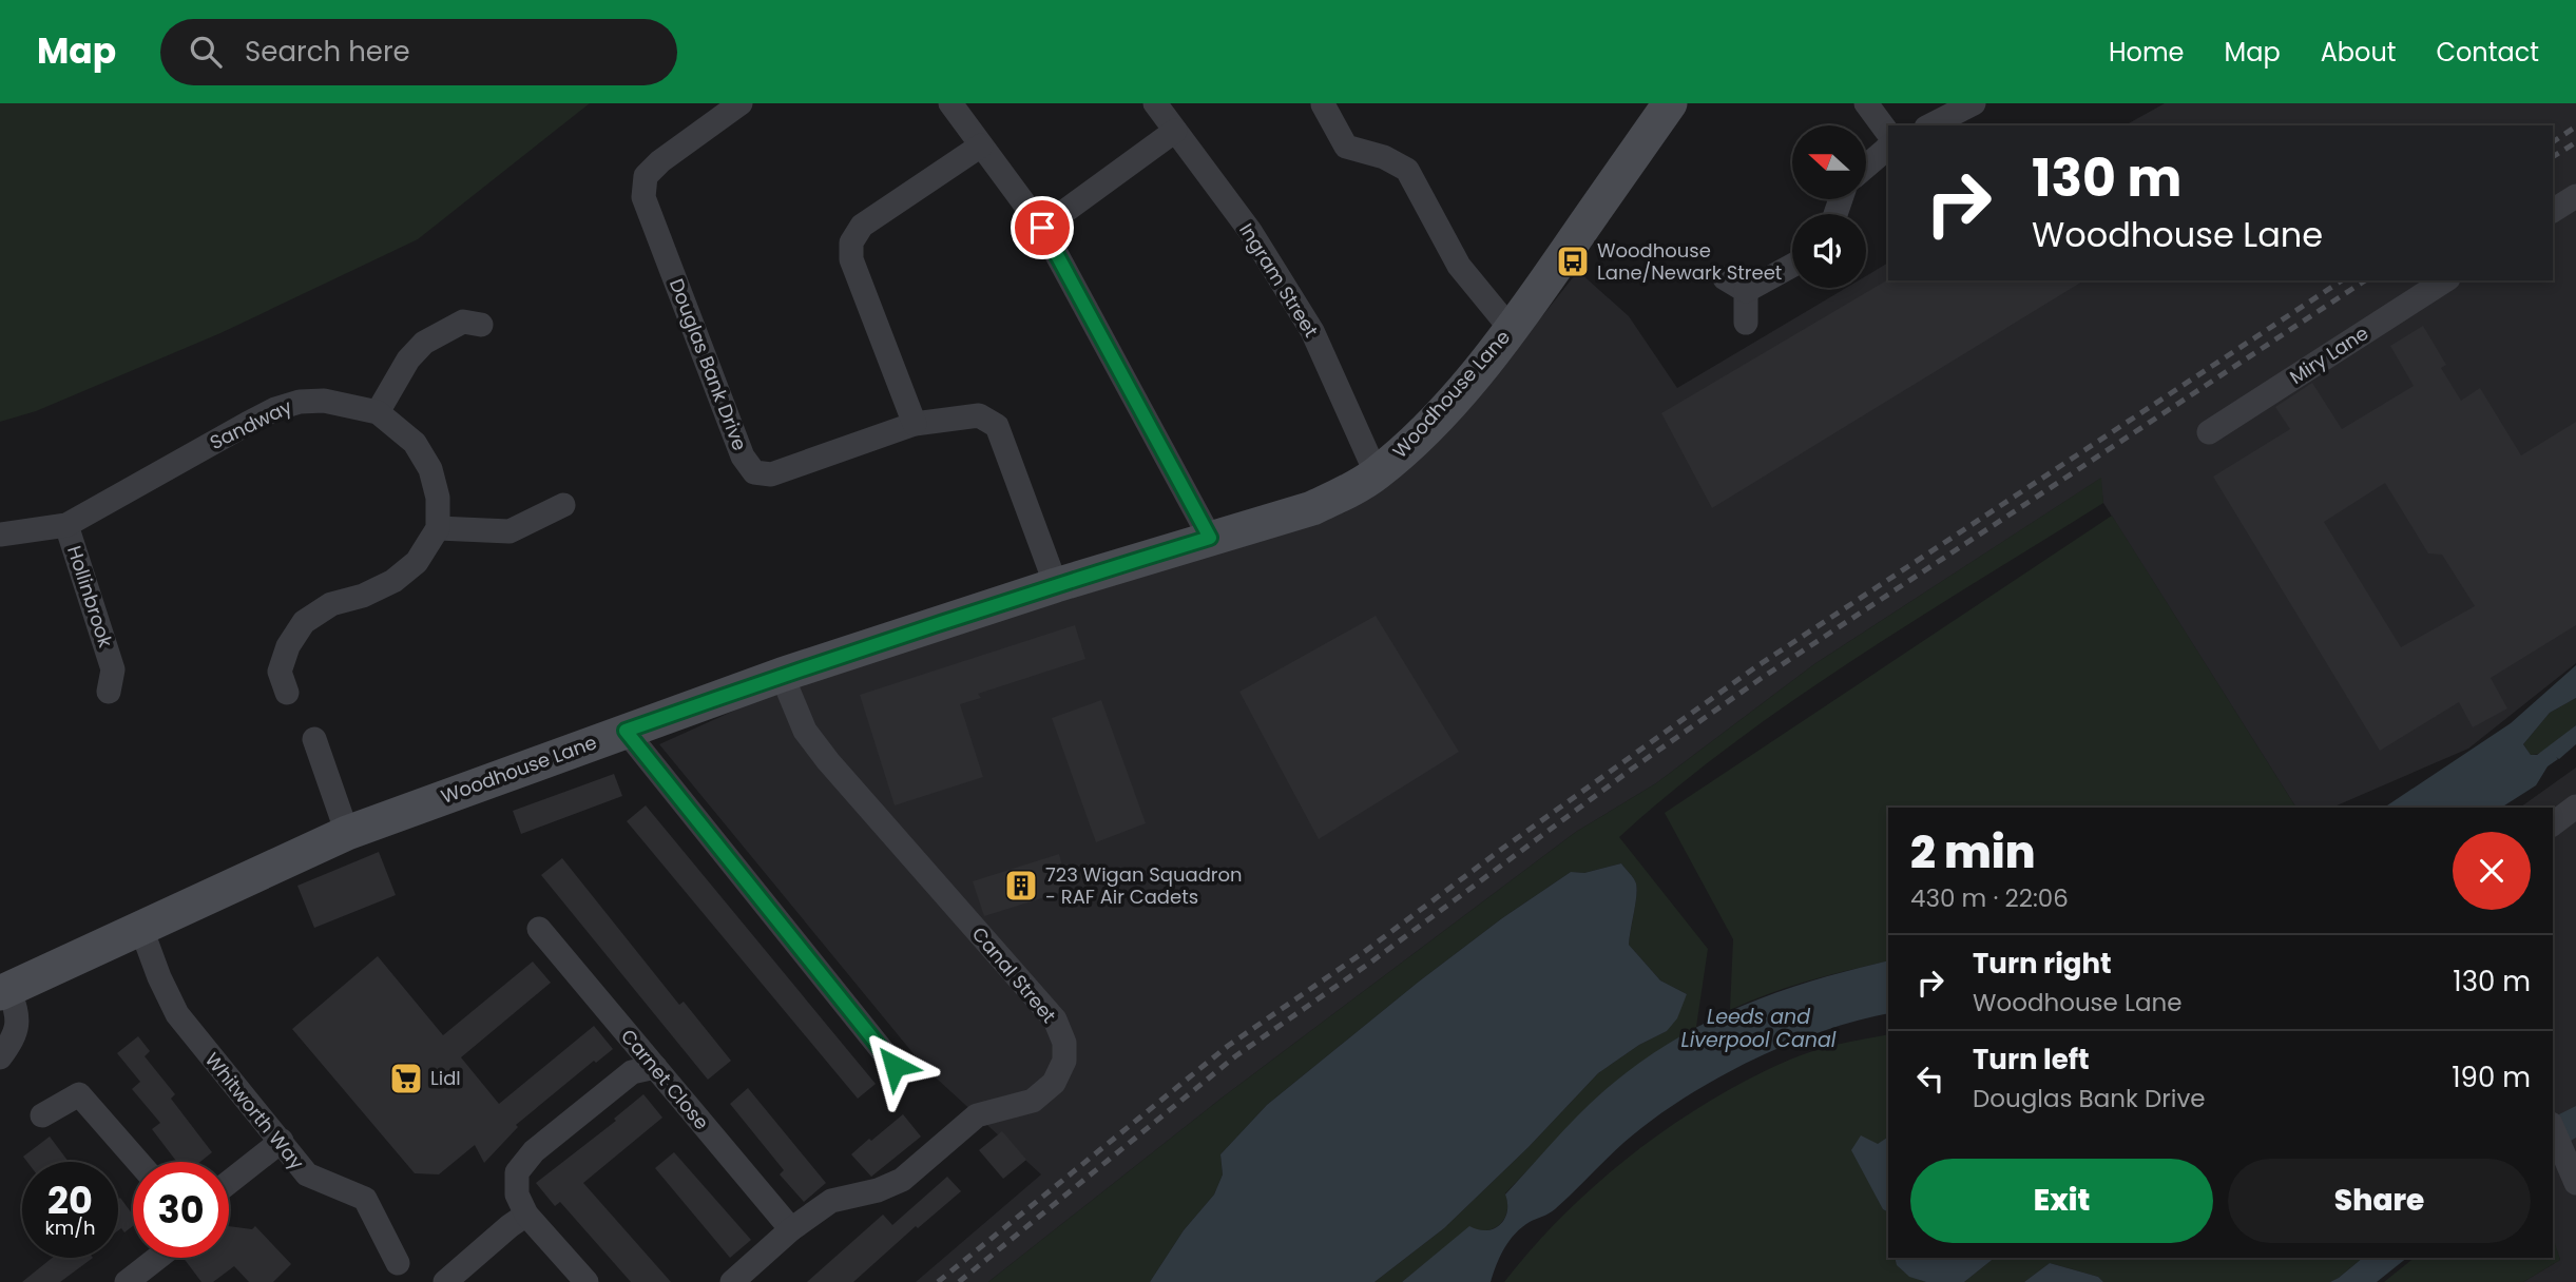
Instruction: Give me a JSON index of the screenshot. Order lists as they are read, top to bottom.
{
  "streets": {
    "main road": ["Woodhouse Lane"],
    "street": [
      "Ingram Street",
      "Miry Lane",
      "Douglas Bank Drive",
      "Sandway",
      "Hollinbrook",
      "Canal Street",
      "Carnet Close",
      "Whitworth Way"
    ]
  },
  "crossings": [
    ["Ingram Street", "Woodhouse Lane"],
    ["Douglas Bank Drive", "Woodhouse Lane"],
    ["Woodhouse Lane", "Canal Street"],
    ["Woodhouse Lane", "Whitworth Way"],
    ["Sandway", "Hollinbrook"],
    ["Canal Street", "Carnet Close"]
  ],
  "water": ["Leeds and Liverpool Canal"],
  "places": {
    "bus stop": ["Woodhouse Lane/Newark Street"],
    "building": ["723 Wigan Squadron - RAF Air Cadets"],
    "supermarket": ["Lidl"]
  },
  "north": "left",
  "page": {
    "header": "Map",
    "search": "Search here",
    "nav": [
      "Home",
      "Map",
      "About",
      "Contact"
    ],
    "turn": ["130 m", "Woodhouse Lane"],
    "heading": ["2 min", "430 m · 22:06"],
    "list": [
      {
        "name": "Turn right",
        "note": "Woodhouse Lane",
        "value": "130 m"
      },
      {
        "name": "Turn left",
        "note": "Douglas Bank Drive",
        "value": "190 m"
      }
    ],
    "buttons": ["Exit", "Share"],
    "speed": "20 km/h",
    "limit": "30"
  }
}
